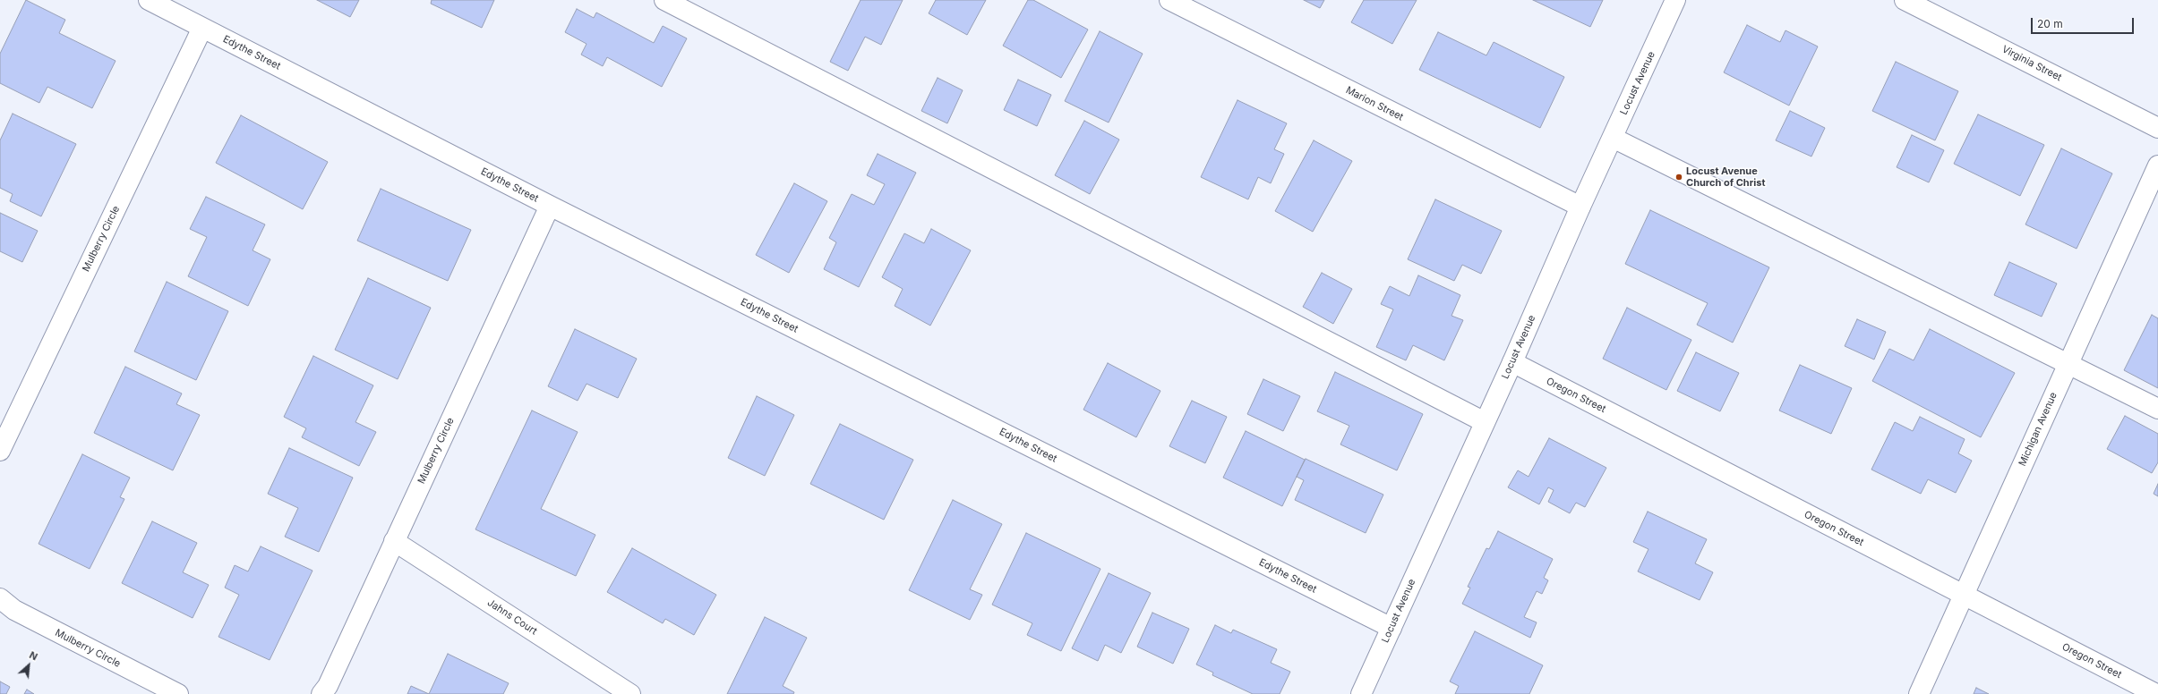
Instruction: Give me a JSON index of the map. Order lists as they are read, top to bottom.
{
  "streets": {
    "street": [
      "Edythe Street",
      "Virginia Street",
      "Locust Avenue",
      "Marion Street",
      "Mulberry Circle",
      "Oregon Street",
      "Michigan Avenue",
      "Jahns Court"
    ]
  },
  "crossings": [
    ["Edythe Street", "Locust Avenue"],
    ["Edythe Street", "Mulberry Circle"],
    ["Locust Avenue", "Marion Street"],
    ["Locust Avenue", "Oregon Street"],
    ["Mulberry Circle", "Jahns Court"],
    ["Oregon Street", "Michigan Avenue"]
  ],
  "places": ["Locust Avenue Church of Christ"],
  "scale_bar": "20 m",
  "north": "top right"
}
